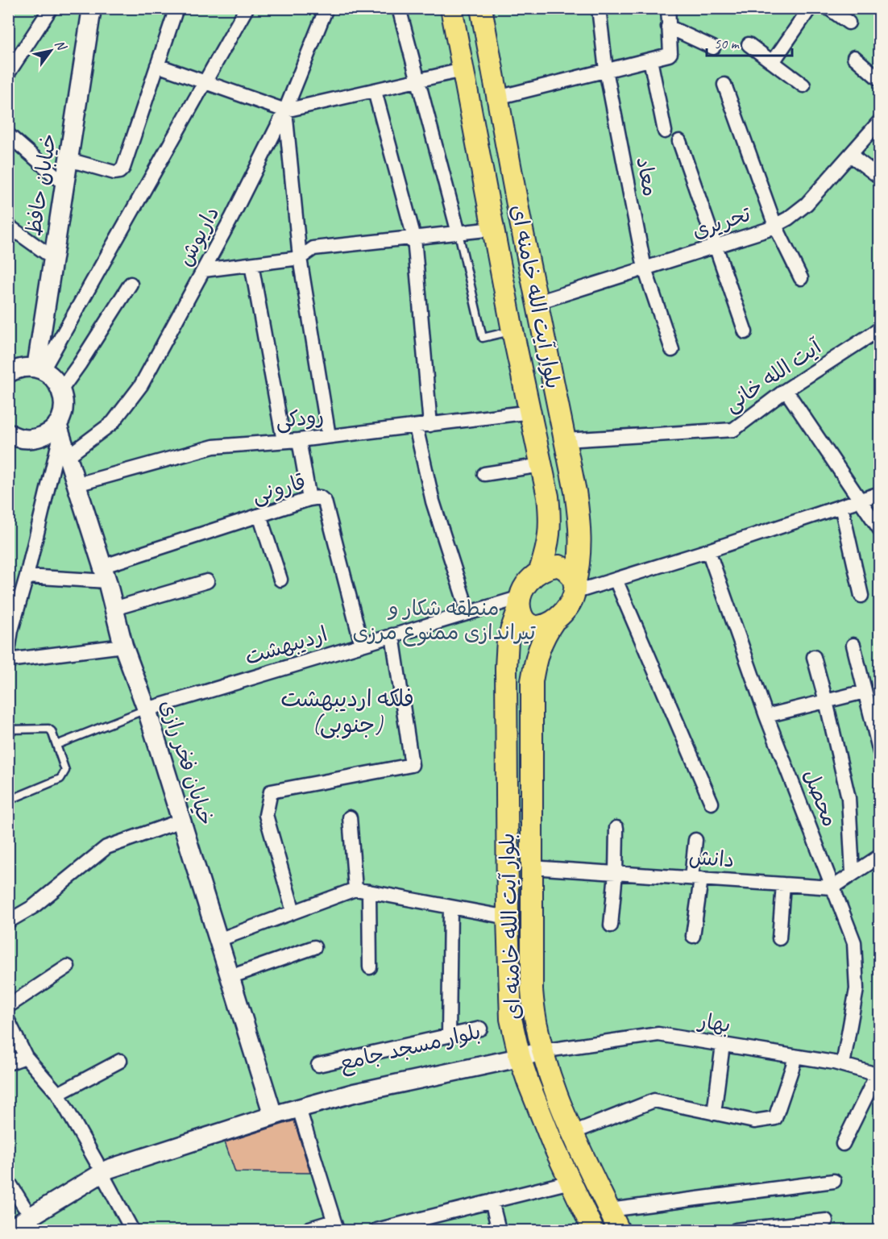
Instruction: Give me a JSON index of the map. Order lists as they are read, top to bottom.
{
  "streets": {
    "main road": [
      "خیابان حافظ",
      "بلوار آیت الله خامنه ای",
      "خیابان فخر رازی",
      "بلوار مسجد جامع"
    ],
    "street": [
      "معاد",
      "تحریری",
      "داریوش",
      "آیت الله خانی",
      "رودکی",
      "قارونی",
      "اردیبهشت",
      "محصل",
      "دانش",
      "بهار"
    ]
  },
  "crossings": [
    ["معاد", "تحریری"],
    ["تحریری", "بلوار آیت الله خامنه ای"],
    ["داریوش", "خیابان فخر رازی"],
    ["بلوار آیت الله خامنه ای", "آیت الله خانی"],
    ["بلوار آیت الله خامنه ای", "رودکی"],
    ["بلوار آیت الله خامنه ای", "اردیبهشت"],
    ["بلوار آیت الله خامنه ای", "بلوار مسجد جامع"],
    ["رودکی", "خیابان فخر رازی"],
    ["قارونی", "اردیبهشت"],
    ["قارونی", "خیابان فخر رازی"],
    ["اردیبهشت", "خیابان فخر رازی"],
    ["خیابان فخر رازی", "بلوار مسجد جامع"],
    ["محصل", "دانش"],
    ["محصل", "بهار"],
    ["بهار", "بلوار مسجد جامع"]
  ],
  "districts": ["فلکه اردیبهشت (جنوبی)"],
  "parks": ["منطقه شکار و تیراندازی ممنوع مرزی"],
  "scale_bar": "50 m",
  "north": "top right"
}
